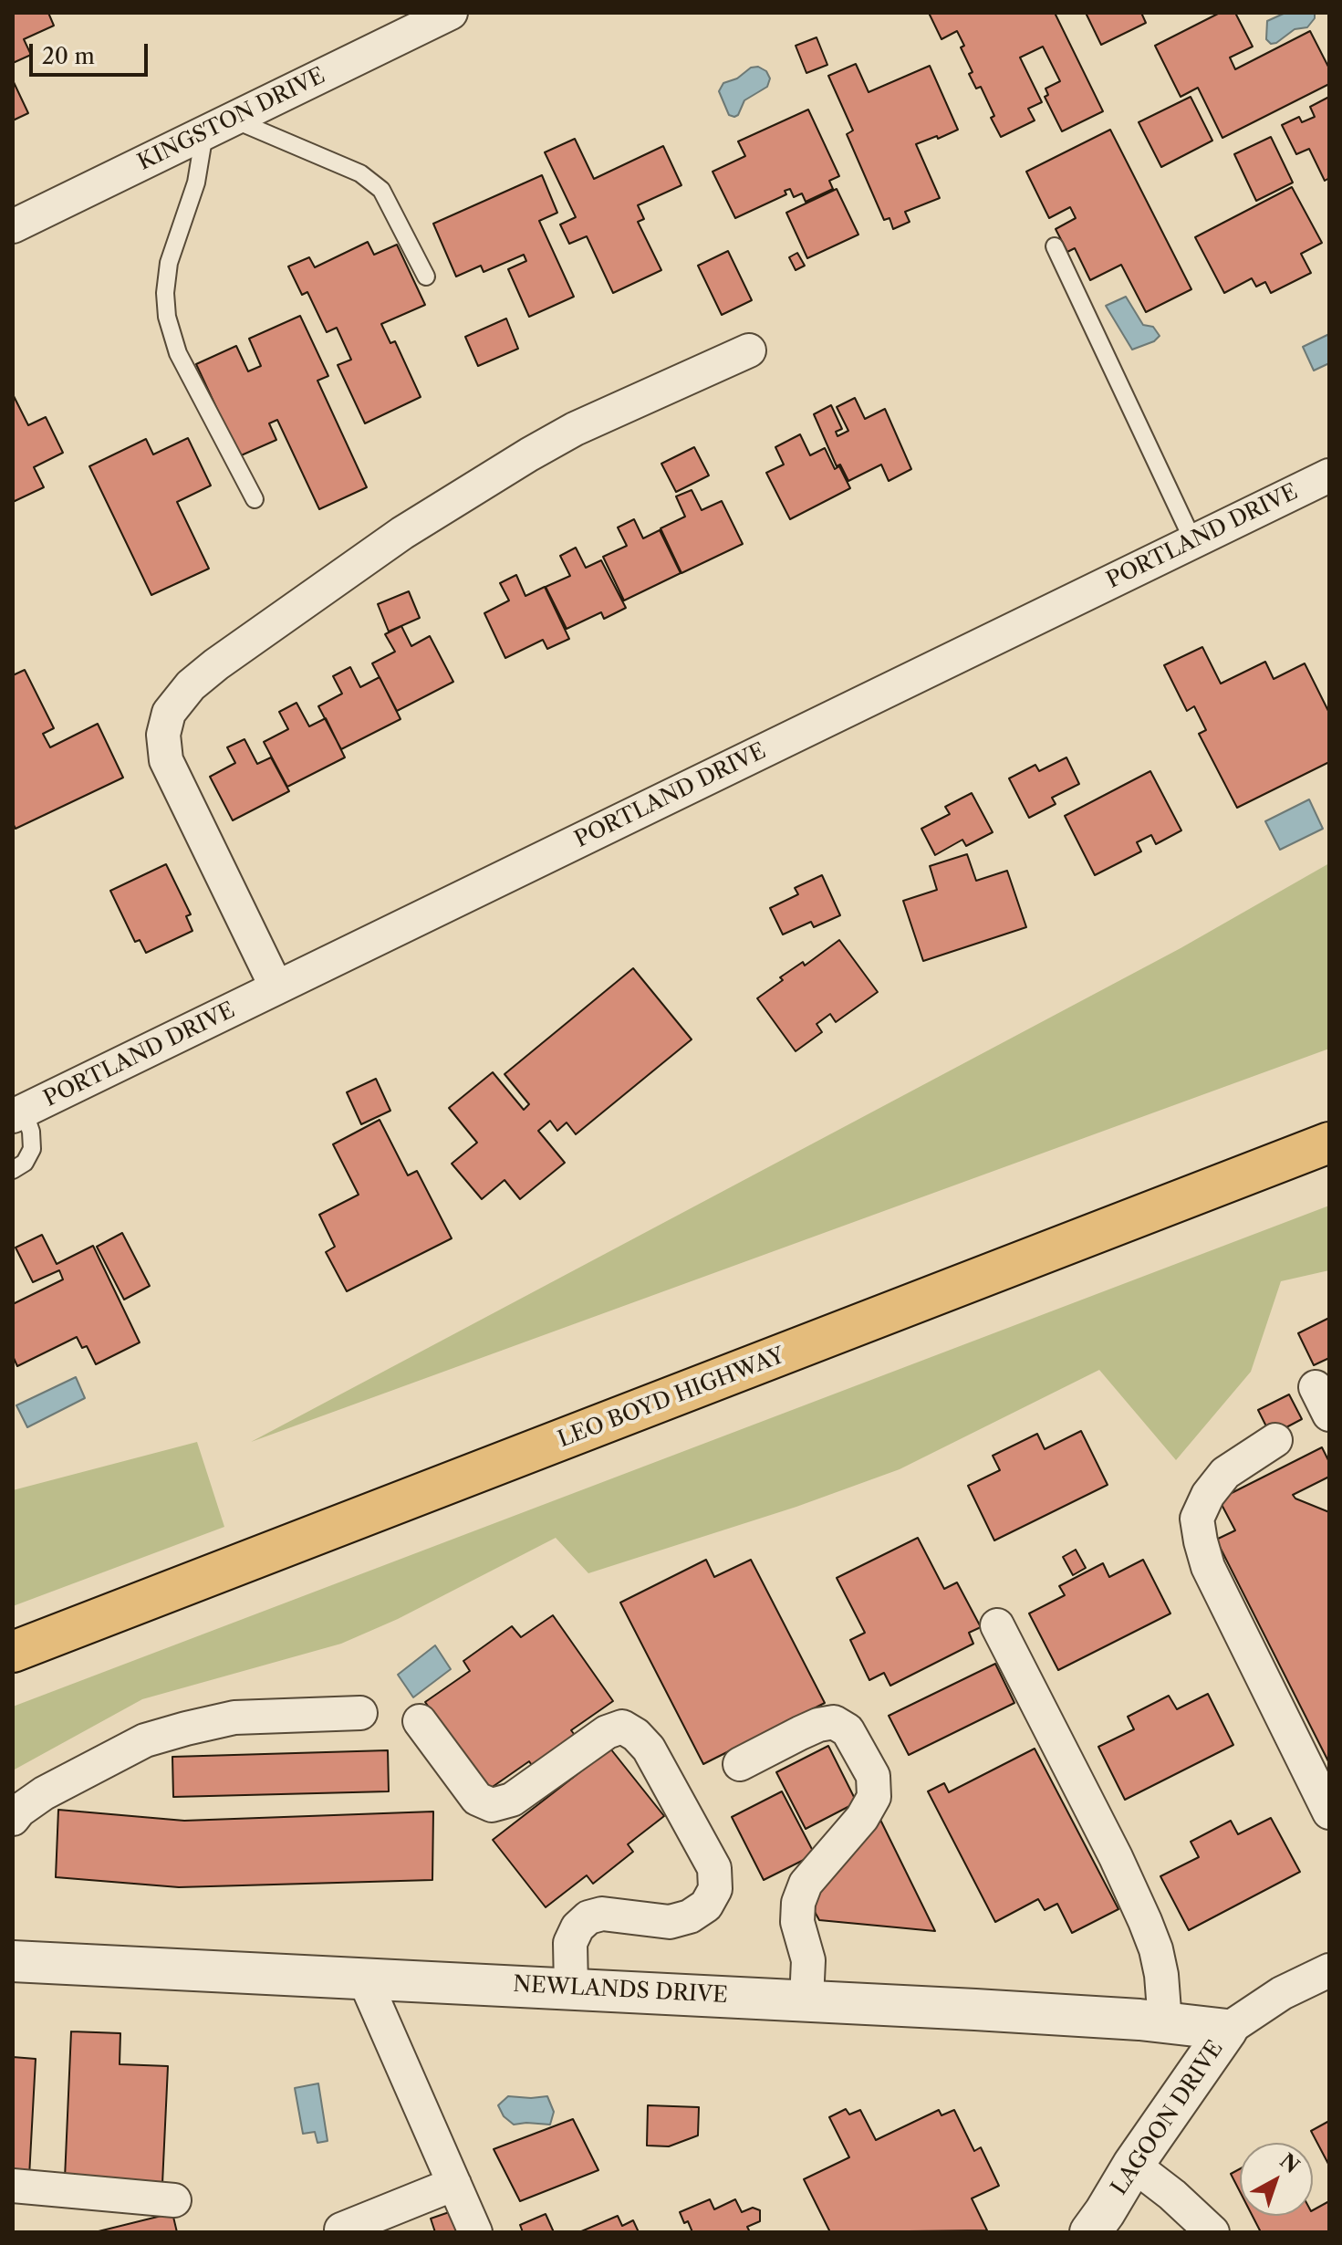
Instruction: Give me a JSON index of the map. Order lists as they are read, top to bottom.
{
  "streets": {
    "main road": ["LEO BOYD HIGHWAY"],
    "street": [
      "KINGSTON DRIVE",
      "PORTLAND DRIVE",
      "NEWLANDS DRIVE",
      "LAGOON DRIVE"
    ]
  },
  "crossings": [
    ["NEWLANDS DRIVE", "LAGOON DRIVE"]
  ],
  "scale_bar": "20 m",
  "north": "top right"
}
